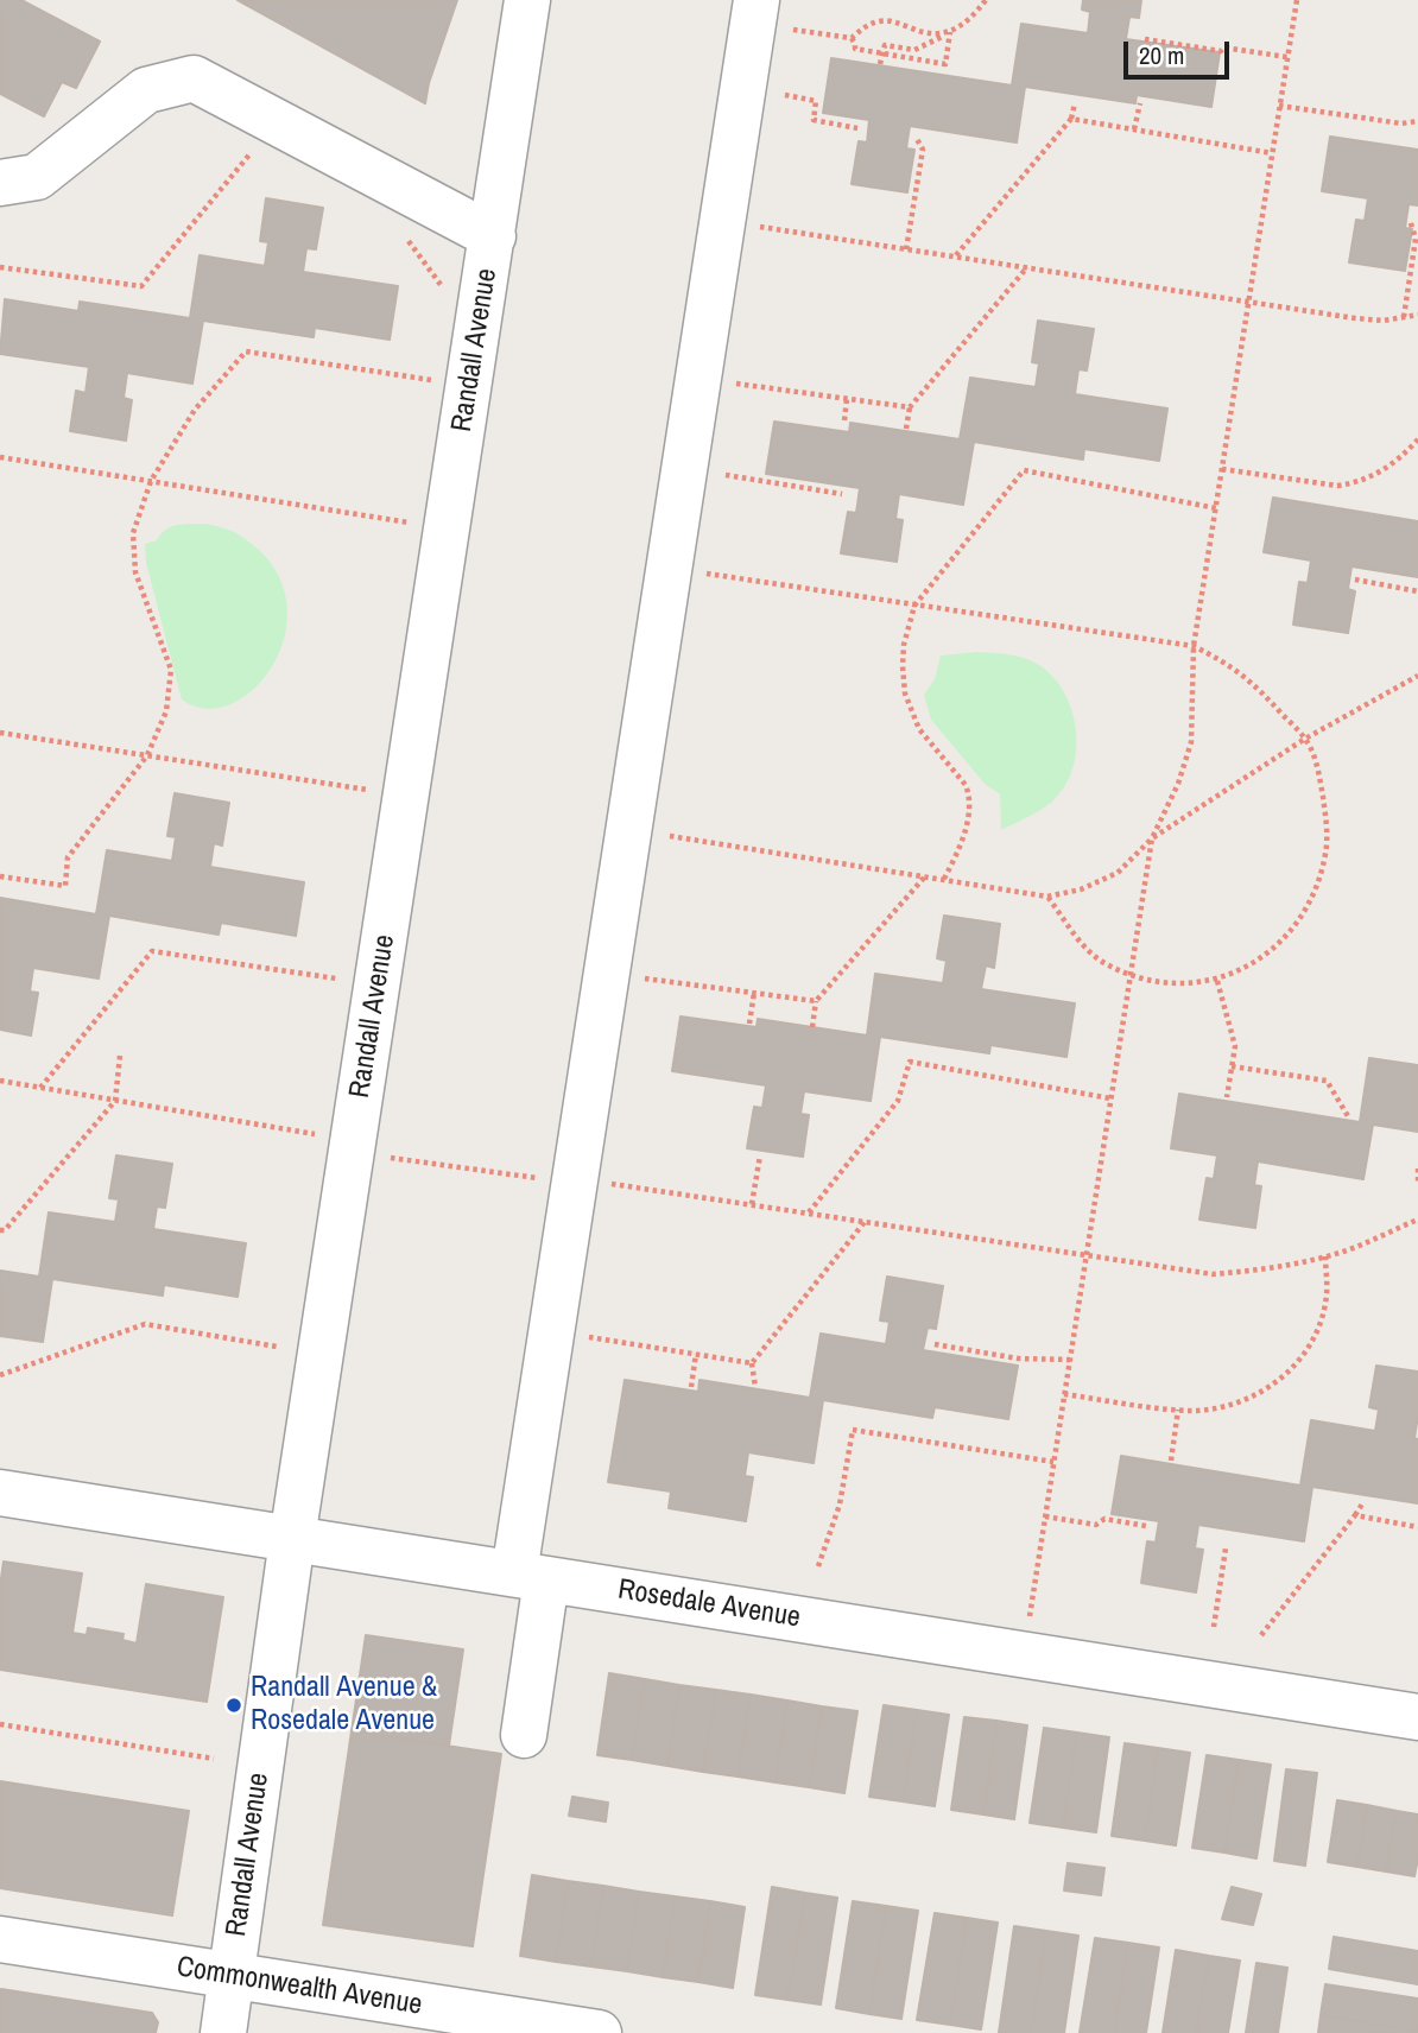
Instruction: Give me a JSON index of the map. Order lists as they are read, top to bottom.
{
  "streets": {
    "street": ["Randall Avenue", "Rosedale Avenue", "Commonwealth Avenue"]
  },
  "crossings": [
    ["Randall Avenue", "Rosedale Avenue"],
    ["Randall Avenue", "Commonwealth Avenue"]
  ],
  "places": ["Randall Avenue & Rosedale Avenue"],
  "scale_bar": "20 m"
}
